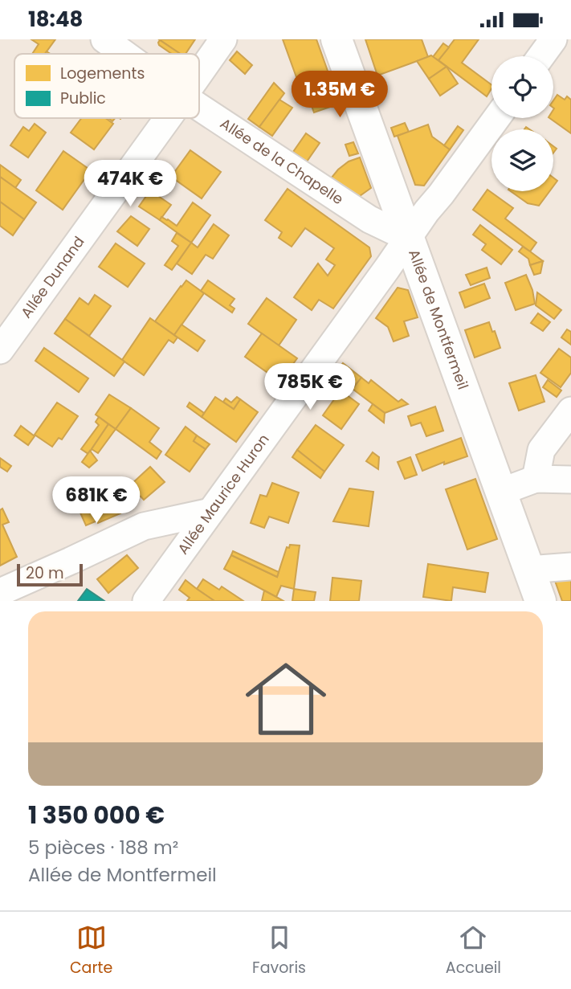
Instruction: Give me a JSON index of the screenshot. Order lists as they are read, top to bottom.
{
  "streets": {
    "main road": ["Allée de Montfermeil"],
    "street": ["Allée de la Chapelle", "Allée Dunand", "Allée Maurice Huron"]
  },
  "crossings": [
    ["Allée de la Chapelle", "Allée de Montfermeil"],
    ["Allée de la Chapelle", "Allée Maurice Huron"],
    ["Allée de Montfermeil", "Allée Maurice Huron"]
  ],
  "legend": ["Logements", "Public"],
  "scale_bar": "20 m",
  "page": {
    "status": "18:48",
    "price": [
      "1.35M €",
      "474K €",
      "785K €",
      "681K €"
    ],
    "scale": "20 m",
    "list": [
      {
        "name": "1 350 000 €",
        "note": "5 pièces · 188 m² · Allée de Montfermeil"
      }
    ],
    "tabs": ["Carte", "Favoris", "Accueil"]
  }
}
